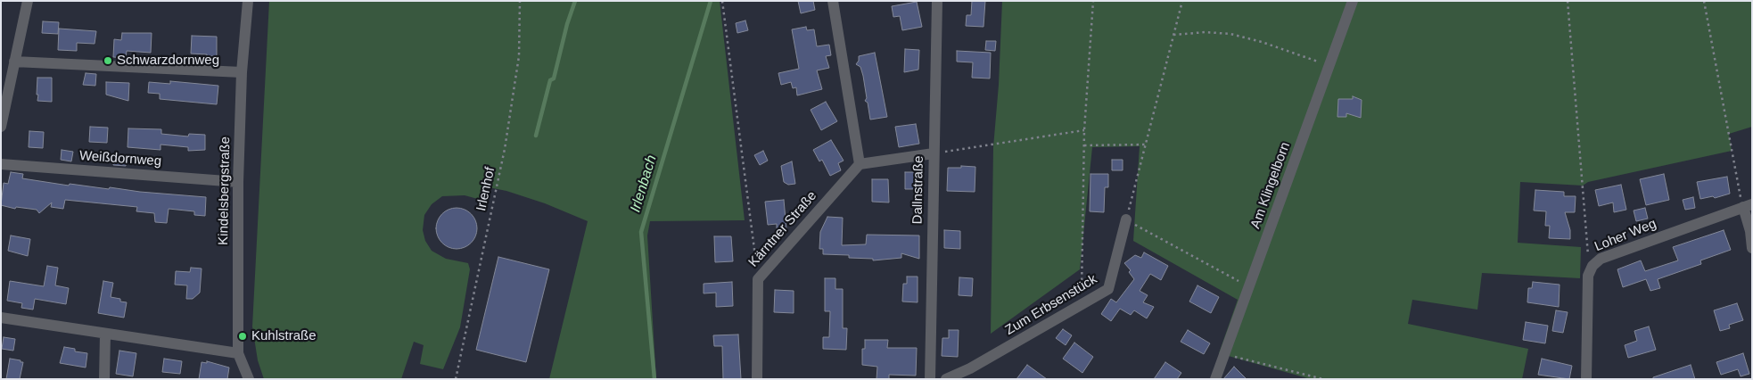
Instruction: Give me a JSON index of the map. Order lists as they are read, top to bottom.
{
  "streets": {
    "street": [
      "Weißdornweg",
      "Am Klingelborn",
      "Dallnstraße",
      "Kindelsbergstraße",
      "Kärntner Straße",
      "Loher Weg",
      "Zum Erbsenstück"
    ],
    "path": ["Irlenhof"]
  },
  "crossings": [
    ["Weißdornweg", "Kindelsbergstraße"]
  ],
  "water": ["Irlenbach"],
  "places": ["Schwarzdornweg", "Kuhlstraße"]
}
